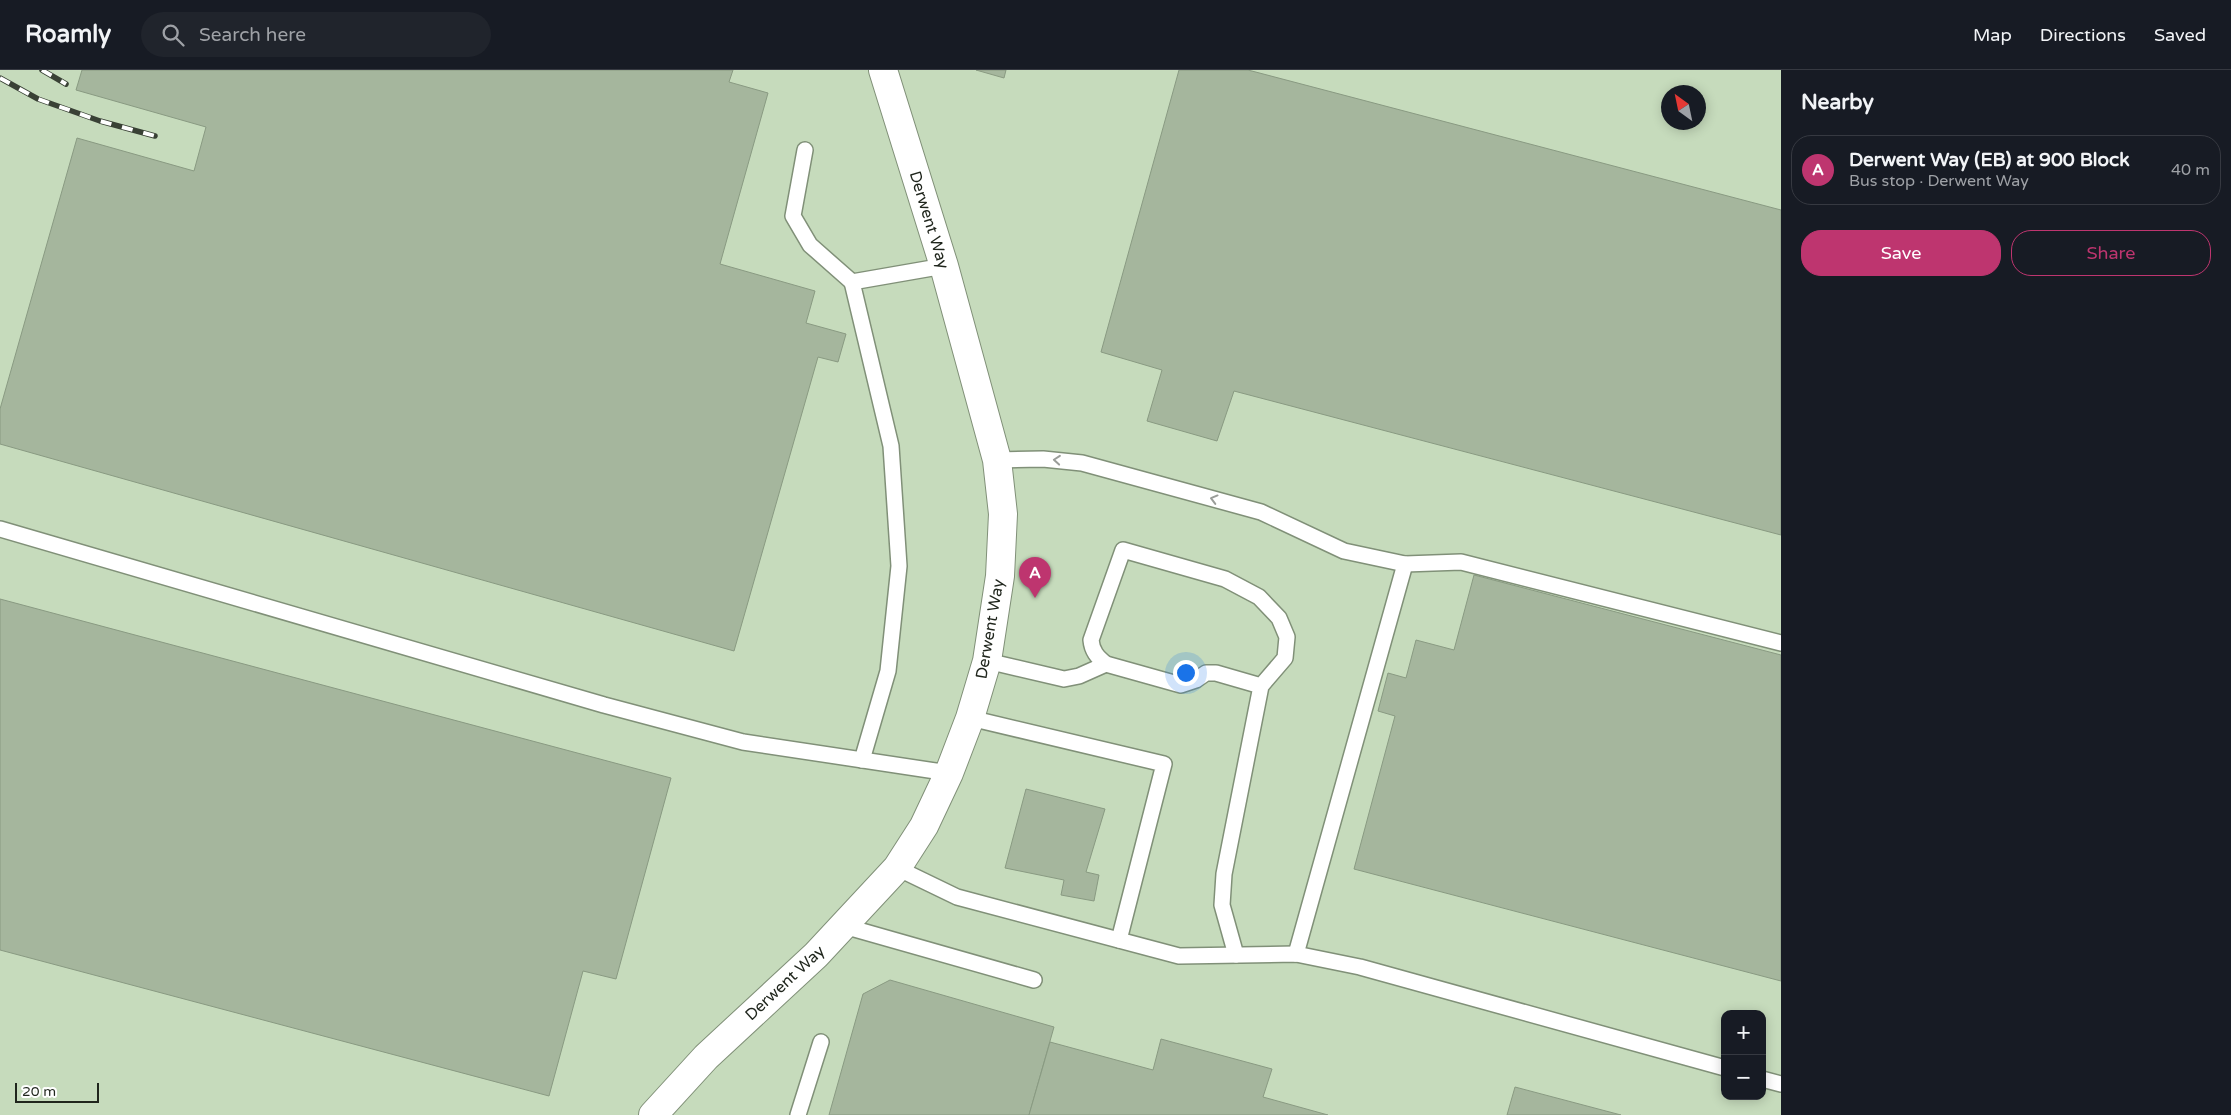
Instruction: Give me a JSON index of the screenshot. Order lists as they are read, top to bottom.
{
  "streets": {
    "street": ["Derwent Way"]
  },
  "scale_bar": "20 m",
  "north": "top left",
  "page": {
    "header": "Roamly",
    "search": "Search here",
    "nav": ["Map", "Directions", "Saved"],
    "heading": "Nearby",
    "list": [
      {
        "mark": "A",
        "name": "Derwent Way (EB) at 900 Block",
        "note": "Bus stop · Derwent Way",
        "value": "40 m"
      }
    ],
    "buttons": ["Save", "Share"],
    "pins": "A",
    "map_buttons": ["+", "−"],
    "scale": "20 m"
  }
}
